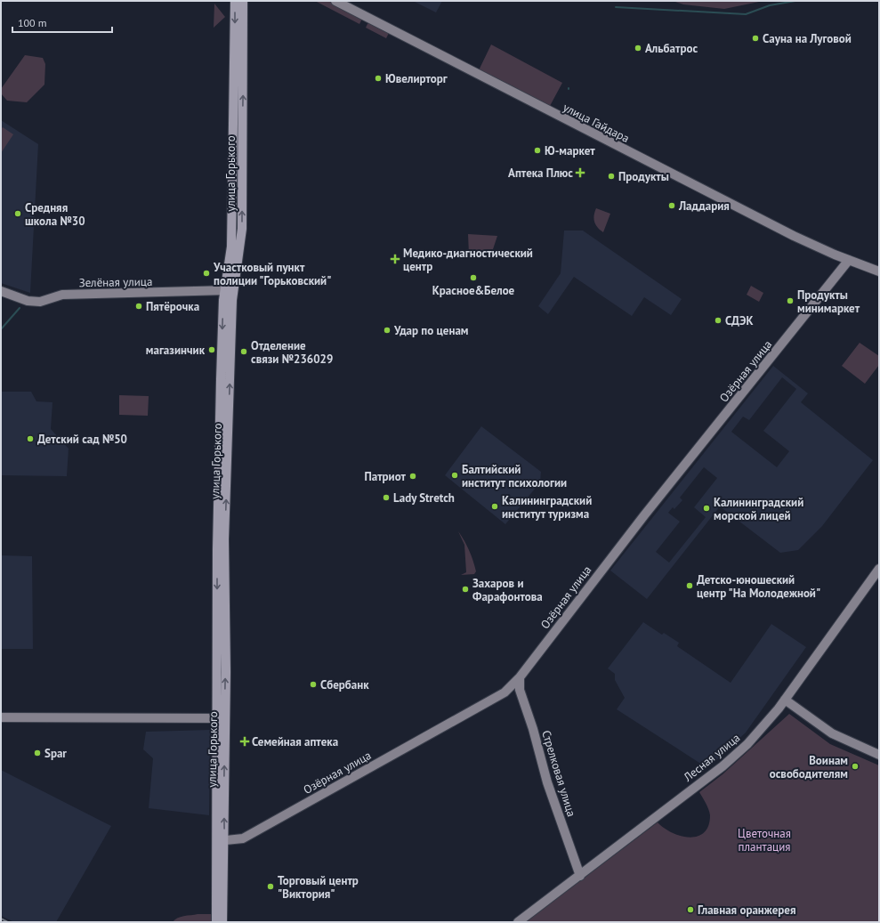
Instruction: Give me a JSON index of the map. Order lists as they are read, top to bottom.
{
  "streets": {
    "main road": ["улица Горького"],
    "street": [
      "улица Гайдара",
      "Зелёная улица",
      "Озёрная улица",
      "Лесная улица",
      "Стрелковая улица"
    ]
  },
  "crossings": [
    ["улица Гайдара", "Озёрная улица"],
    ["улица Горького", "Зелёная улица"],
    ["улица Горького", "Озёрная улица"],
    ["Озёрная улица", "Стрелковая улица"],
    ["Лесная улица", "Стрелковая улица"]
  ],
  "parks": ["Цветочная плантация"],
  "places": {
    "other": [
      "Сауна на Луговой",
      "Альбатрос",
      "Ювелирторг",
      "Ю-маркет",
      "Продукты",
      "Ладдария",
      "Средняя школа №30",
      "Участковый пункт полиции \"Горьковский\"",
      "Красное&Белое",
      "Продукты минимаркет",
      "Пятёрочка",
      "СДЭК",
      "Удар по ценам",
      "магазинчик",
      "Отделение связи №236029",
      "Детский сад №50",
      "Балтийский институт психологии",
      "Патриот",
      "Lady Stretch",
      "Калининградский институт туризма",
      "Калининградский морской лицей",
      "Детско-юношеский центр \"На Молодежной\"",
      "Захаров и Фарафонтова",
      "Сбербанк",
      "Spar",
      "Воинам освободителям",
      "Торговый центр \"Виктория\"",
      "Главная оранжерея"
    ],
    "health": ["Аптека Плюс", "Медико-диагностический центр", "Семейная аптека"]
  },
  "scale_bar": "100 m"
}
